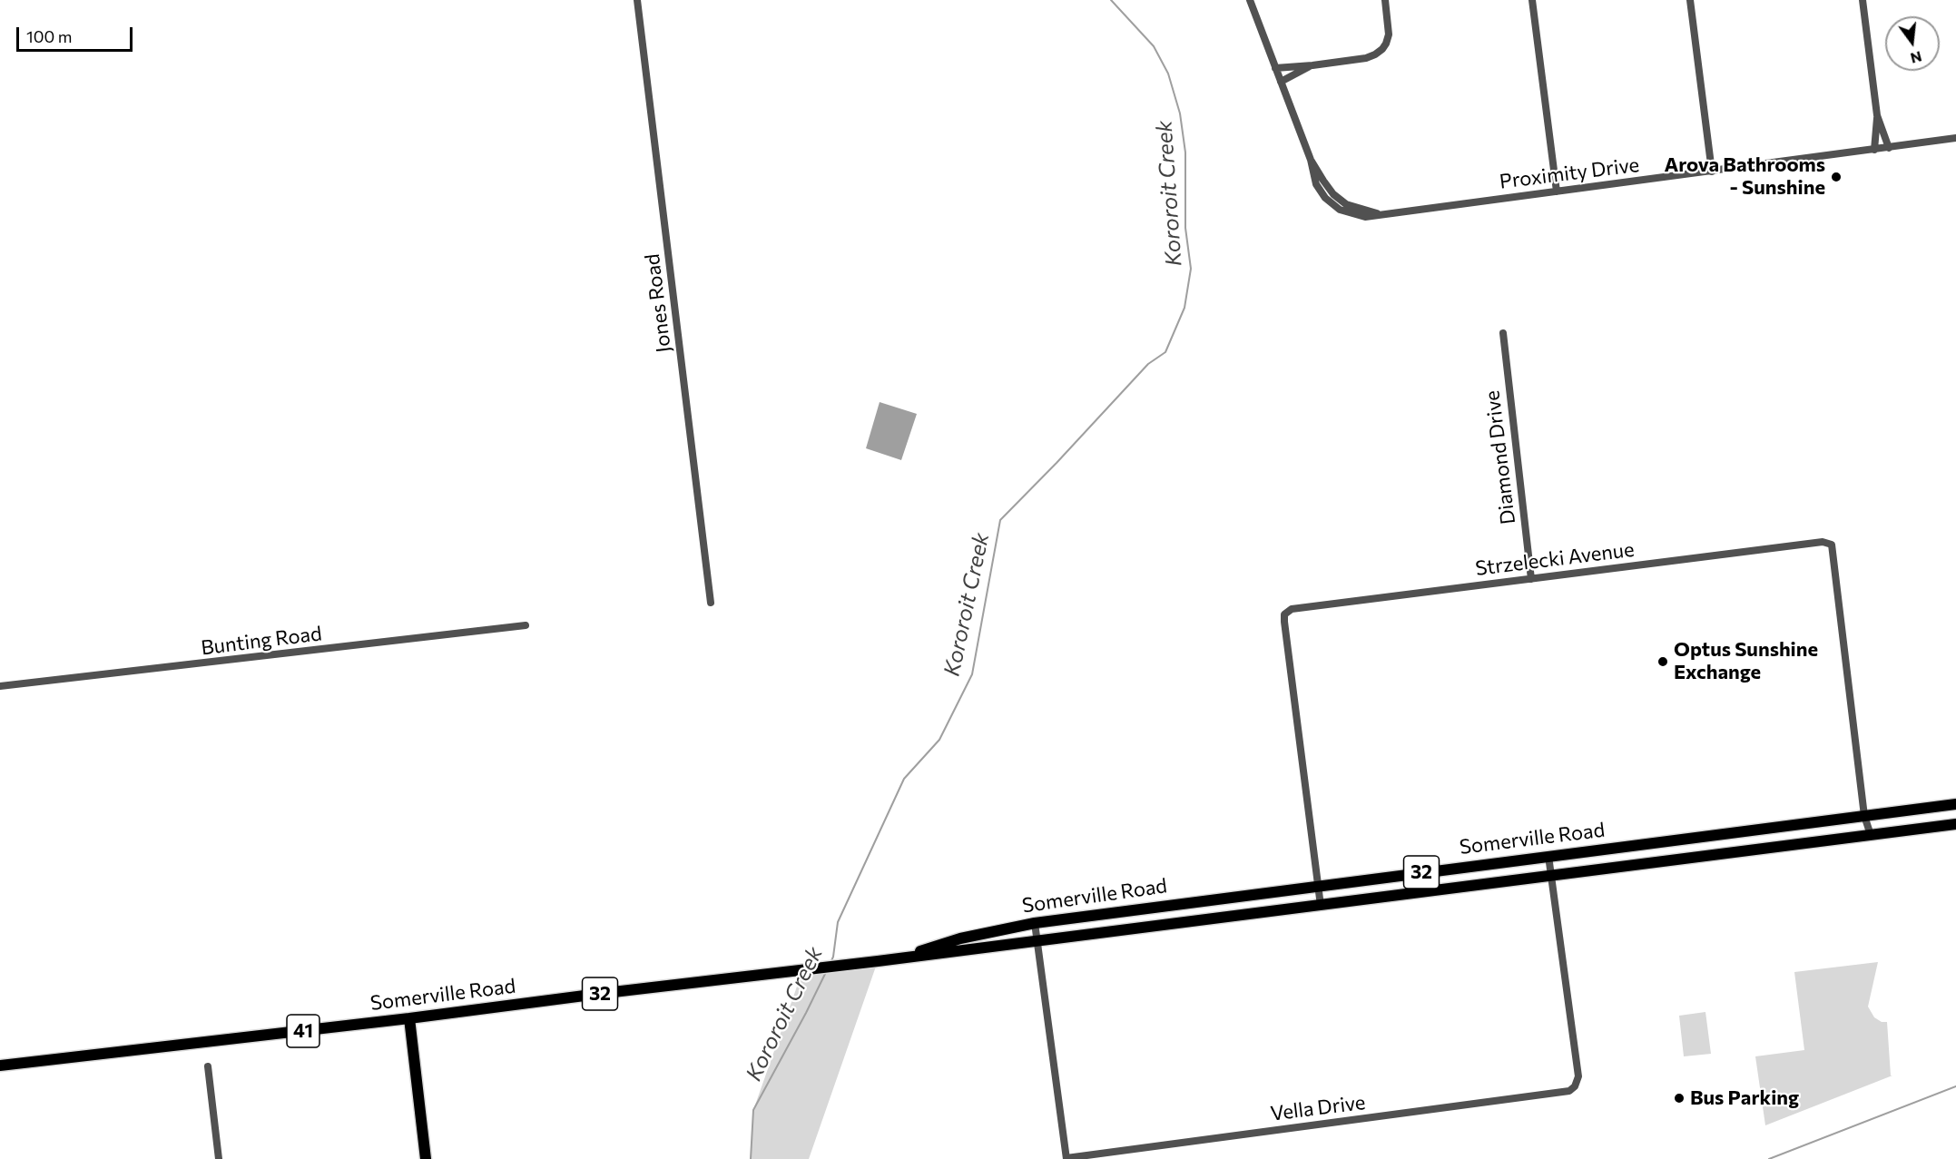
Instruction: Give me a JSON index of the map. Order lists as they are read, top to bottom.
{
  "streets": {
    "main road": ["Somerville Road", "32", "41"],
    "street": [
      "Proximity Drive",
      "Jones Road",
      "Diamond Drive",
      "Strzelecki Avenue",
      "Bunting Road",
      "Vella Drive"
    ]
  },
  "crossings": [
    ["Diamond Drive", "Strzelecki Avenue"],
    ["Strzelecki Avenue", "Somerville Road"],
    ["Somerville Road", "Vella Drive"]
  ],
  "water": ["Kororoit Creek"],
  "places": ["Arova Bathrooms - Sunshine", "Optus Sunshine Exchange", "Bus Parking"],
  "scale_bar": "100 m",
  "north": "bottom"
}
